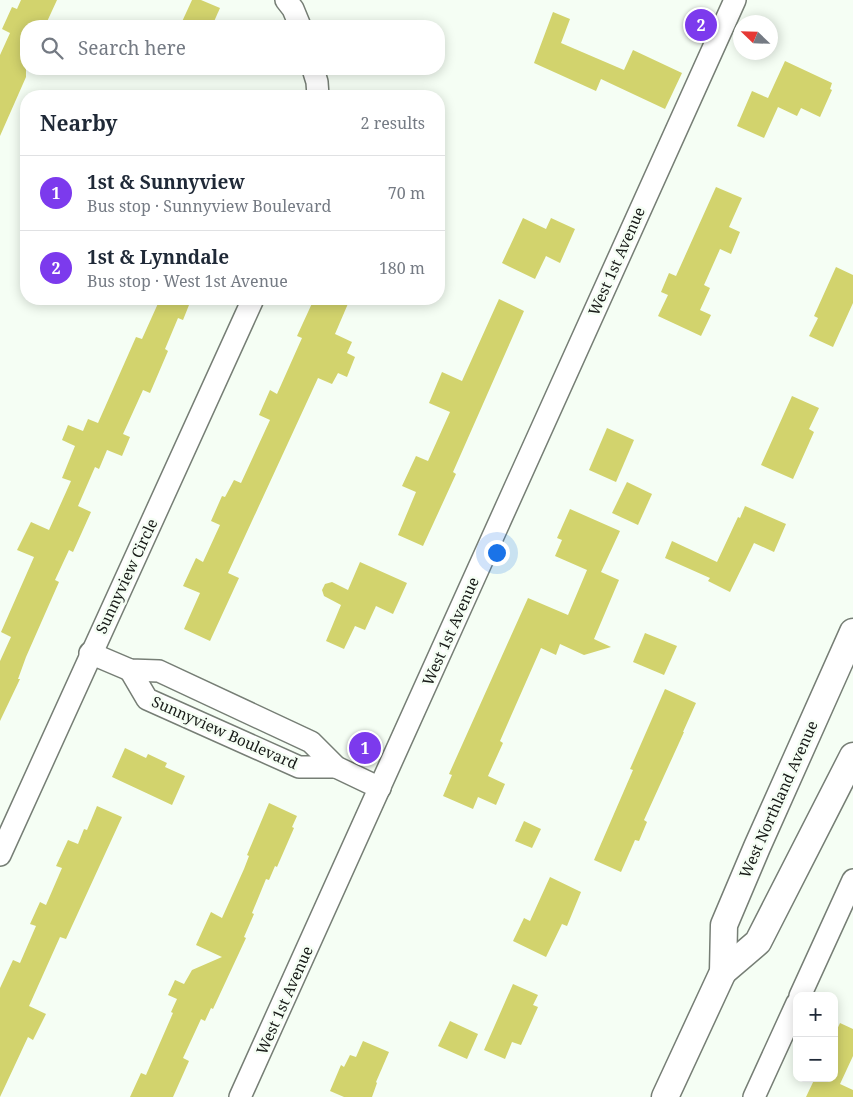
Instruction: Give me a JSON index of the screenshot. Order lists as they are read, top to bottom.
{
  "streets": {
    "main road": ["West Northland Avenue"],
    "street": ["West 1st Avenue", "Sunnyview Circle", "Sunnyview Boulevard"]
  },
  "crossings": [
    ["West 1st Avenue", "Sunnyview Boulevard"],
    ["Sunnyview Circle", "Sunnyview Boulevard"]
  ],
  "north": "top left",
  "page": {
    "pins": ["2", "1"],
    "search": "Search here",
    "heading": ["Nearby", "2 results"],
    "list": [
      {
        "mark": "1",
        "name": "1st & Sunnyview",
        "note": "Bus stop · Sunnyview Boulevard",
        "value": "70 m"
      },
      {
        "mark": "2",
        "name": "1st & Lynndale",
        "note": "Bus stop · West 1st Avenue",
        "value": "180 m"
      }
    ],
    "map_buttons": ["+", "−"]
  }
}
